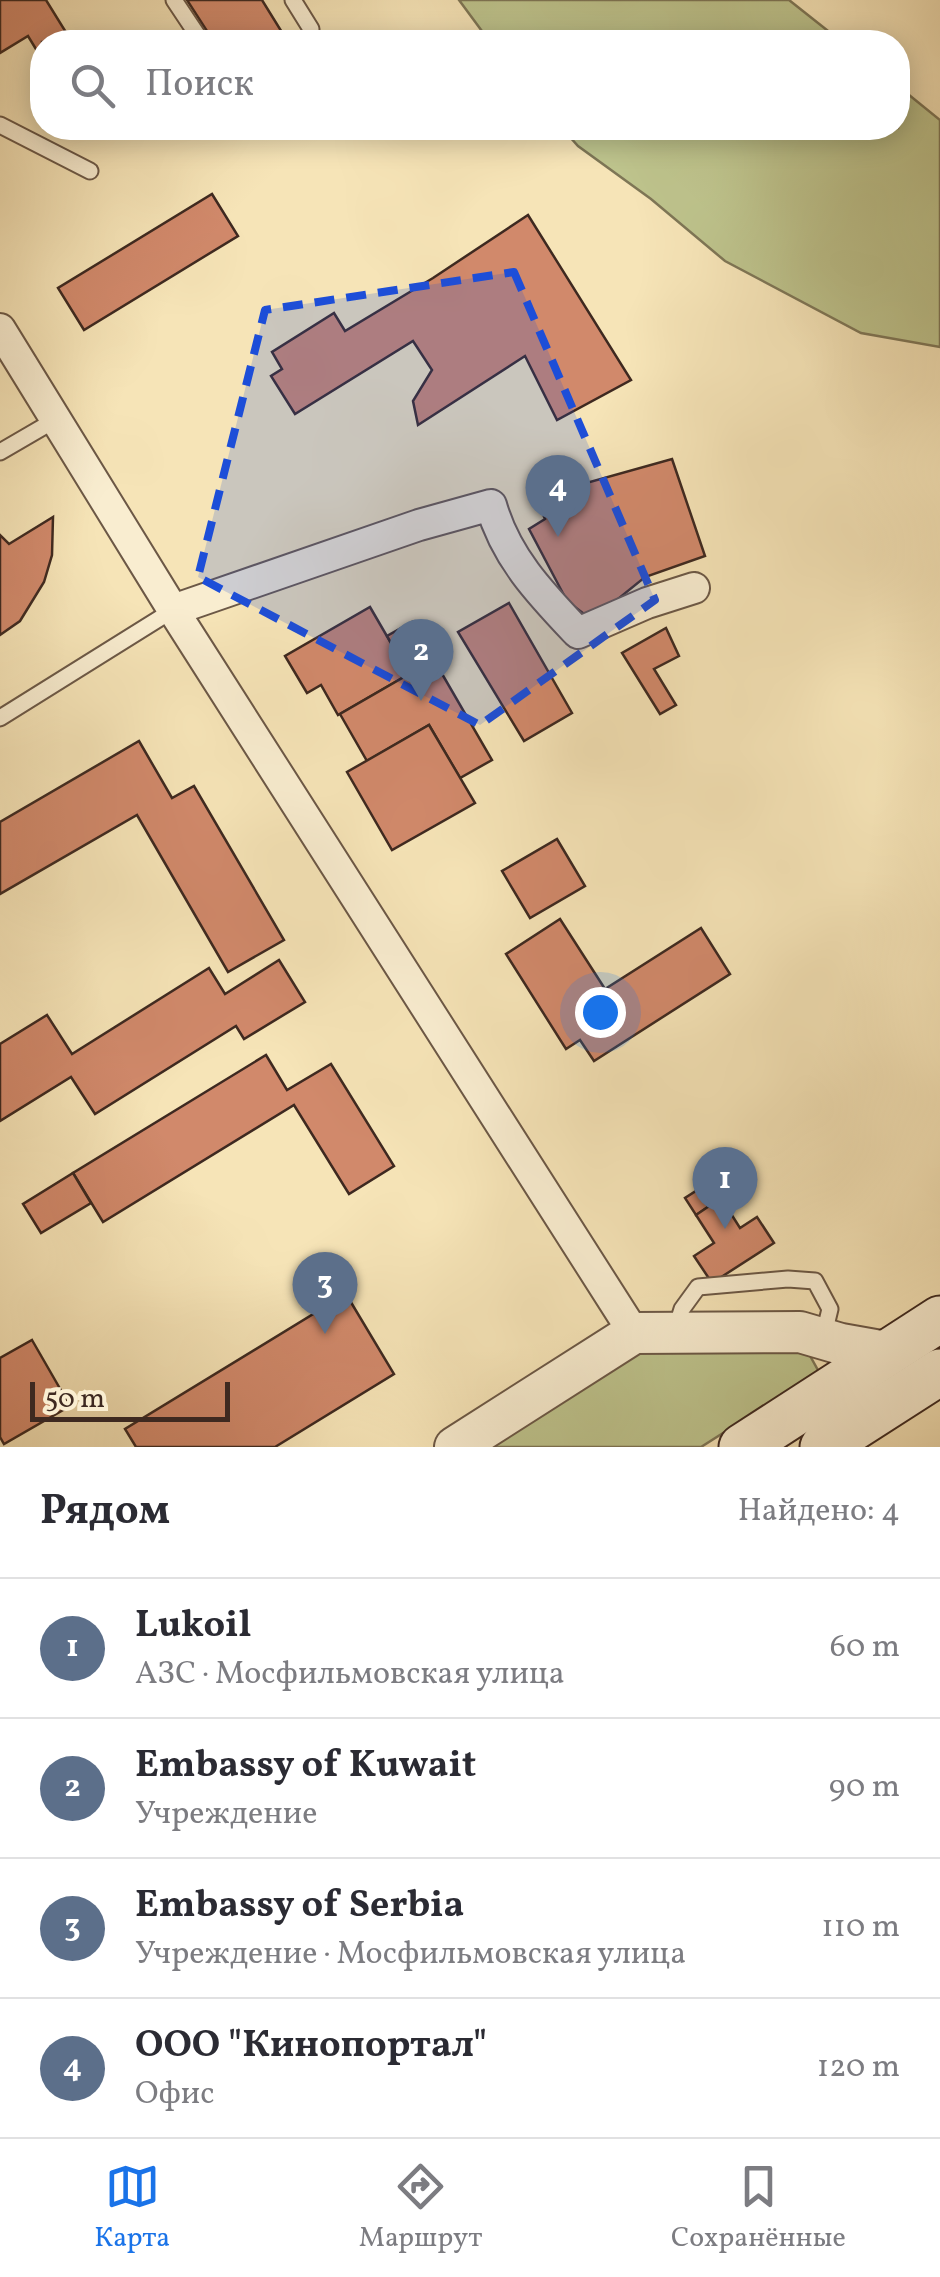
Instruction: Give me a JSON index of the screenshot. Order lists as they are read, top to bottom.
{
  "scale_bar": "50 m",
  "page": {
    "search": "Поиск",
    "pins": [
      "4",
      "2",
      "1",
      "3"
    ],
    "scale": "50 m",
    "heading": ["Рядом", "Найдено: 4"],
    "list": [
      {
        "mark": "1",
        "name": "Lukoil",
        "note": "АЗС · Мосфильмовская улица",
        "value": "60 m"
      },
      {
        "mark": "2",
        "name": "Embassy of Kuwait",
        "note": "Учреждение",
        "value": "90 m"
      },
      {
        "mark": "3",
        "name": "Embassy of Serbia",
        "note": "Учреждение · Мосфильмовская улица",
        "value": "110 m"
      },
      {
        "mark": "4",
        "name": "ООО \"Кинопортал\"",
        "note": "Офис",
        "value": "120 m"
      }
    ],
    "nav": ["Карта", "Маршрут", "Сохранённые"]
  }
}
